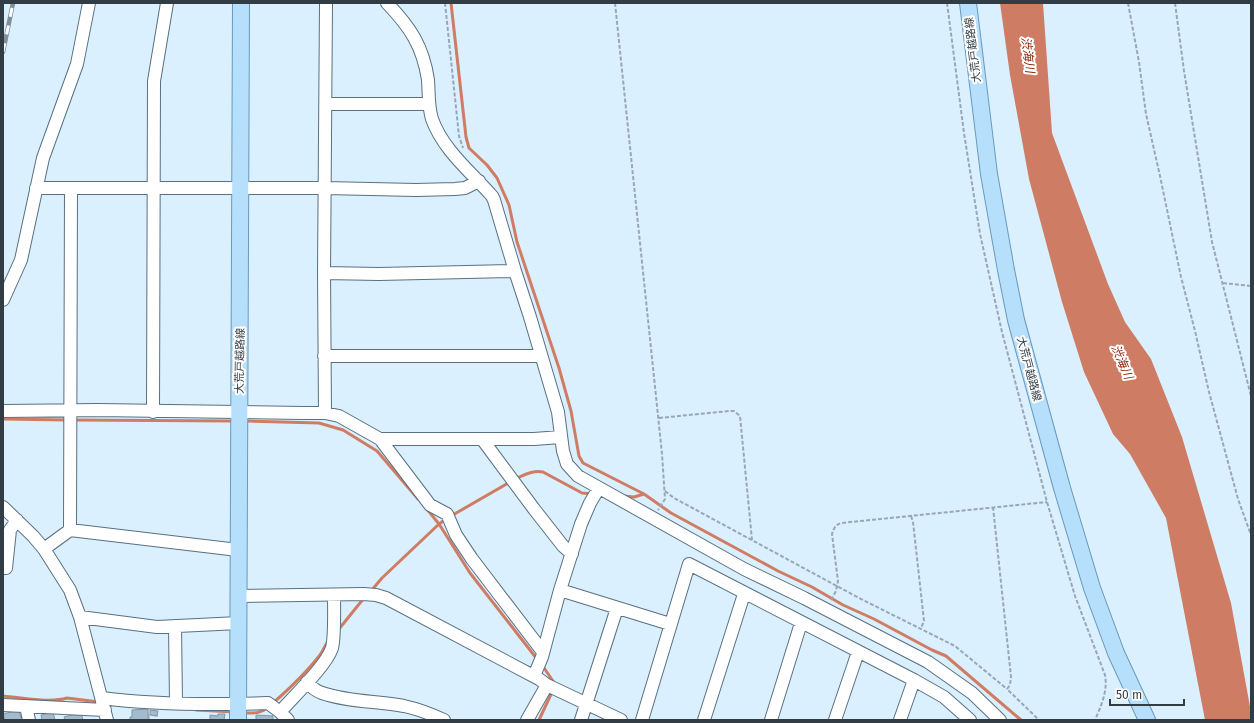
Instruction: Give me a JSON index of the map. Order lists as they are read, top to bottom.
{
  "streets": {
    "main road": ["大荒戸越路線"]
  },
  "water": ["渋海川"],
  "scale_bar": "50 m"
}
